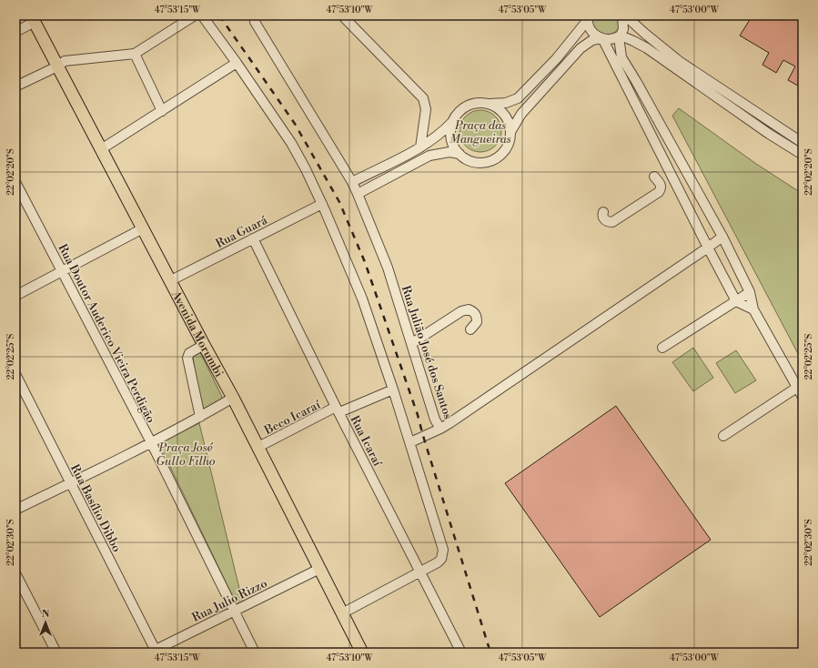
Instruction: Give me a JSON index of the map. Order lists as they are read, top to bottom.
{
  "streets": {
    "main road": ["Avenida Morumbi"],
    "street": [
      "Rua Guará",
      "Rua Doutor Auderico Vieira Perdigão",
      "Rua Julião José dos Santos",
      "Beco Icaraí",
      "Rua Icaraí",
      "Rua Basílio Dibbo",
      "Rua Julio Rizzo"
    ]
  },
  "crossings": [
    ["Rua Guará", "Avenida Morumbi"],
    ["Rua Guará", "Rua Icaraí"],
    ["Rua Doutor Auderico Vieira Perdigão", "Rua Julio Rizzo"],
    ["Avenida Morumbi", "Beco Icaraí"],
    ["Avenida Morumbi", "Rua Julio Rizzo"],
    ["Beco Icaraí", "Rua Icaraí"],
    ["Rua Basílio Dibbo", "Rua Julio Rizzo"]
  ],
  "parks": ["Praça das Mangueiras", "Praça José Gullo Filho"],
  "north": "top",
  "coordinates": [
    "47°53'15\"W",
    "47°53'10\"W",
    "47°53'05\"W",
    "47°53'00\"W",
    "22°02'20\"S",
    "22°02'25\"S",
    "22°02'30\"S"
  ]
}
